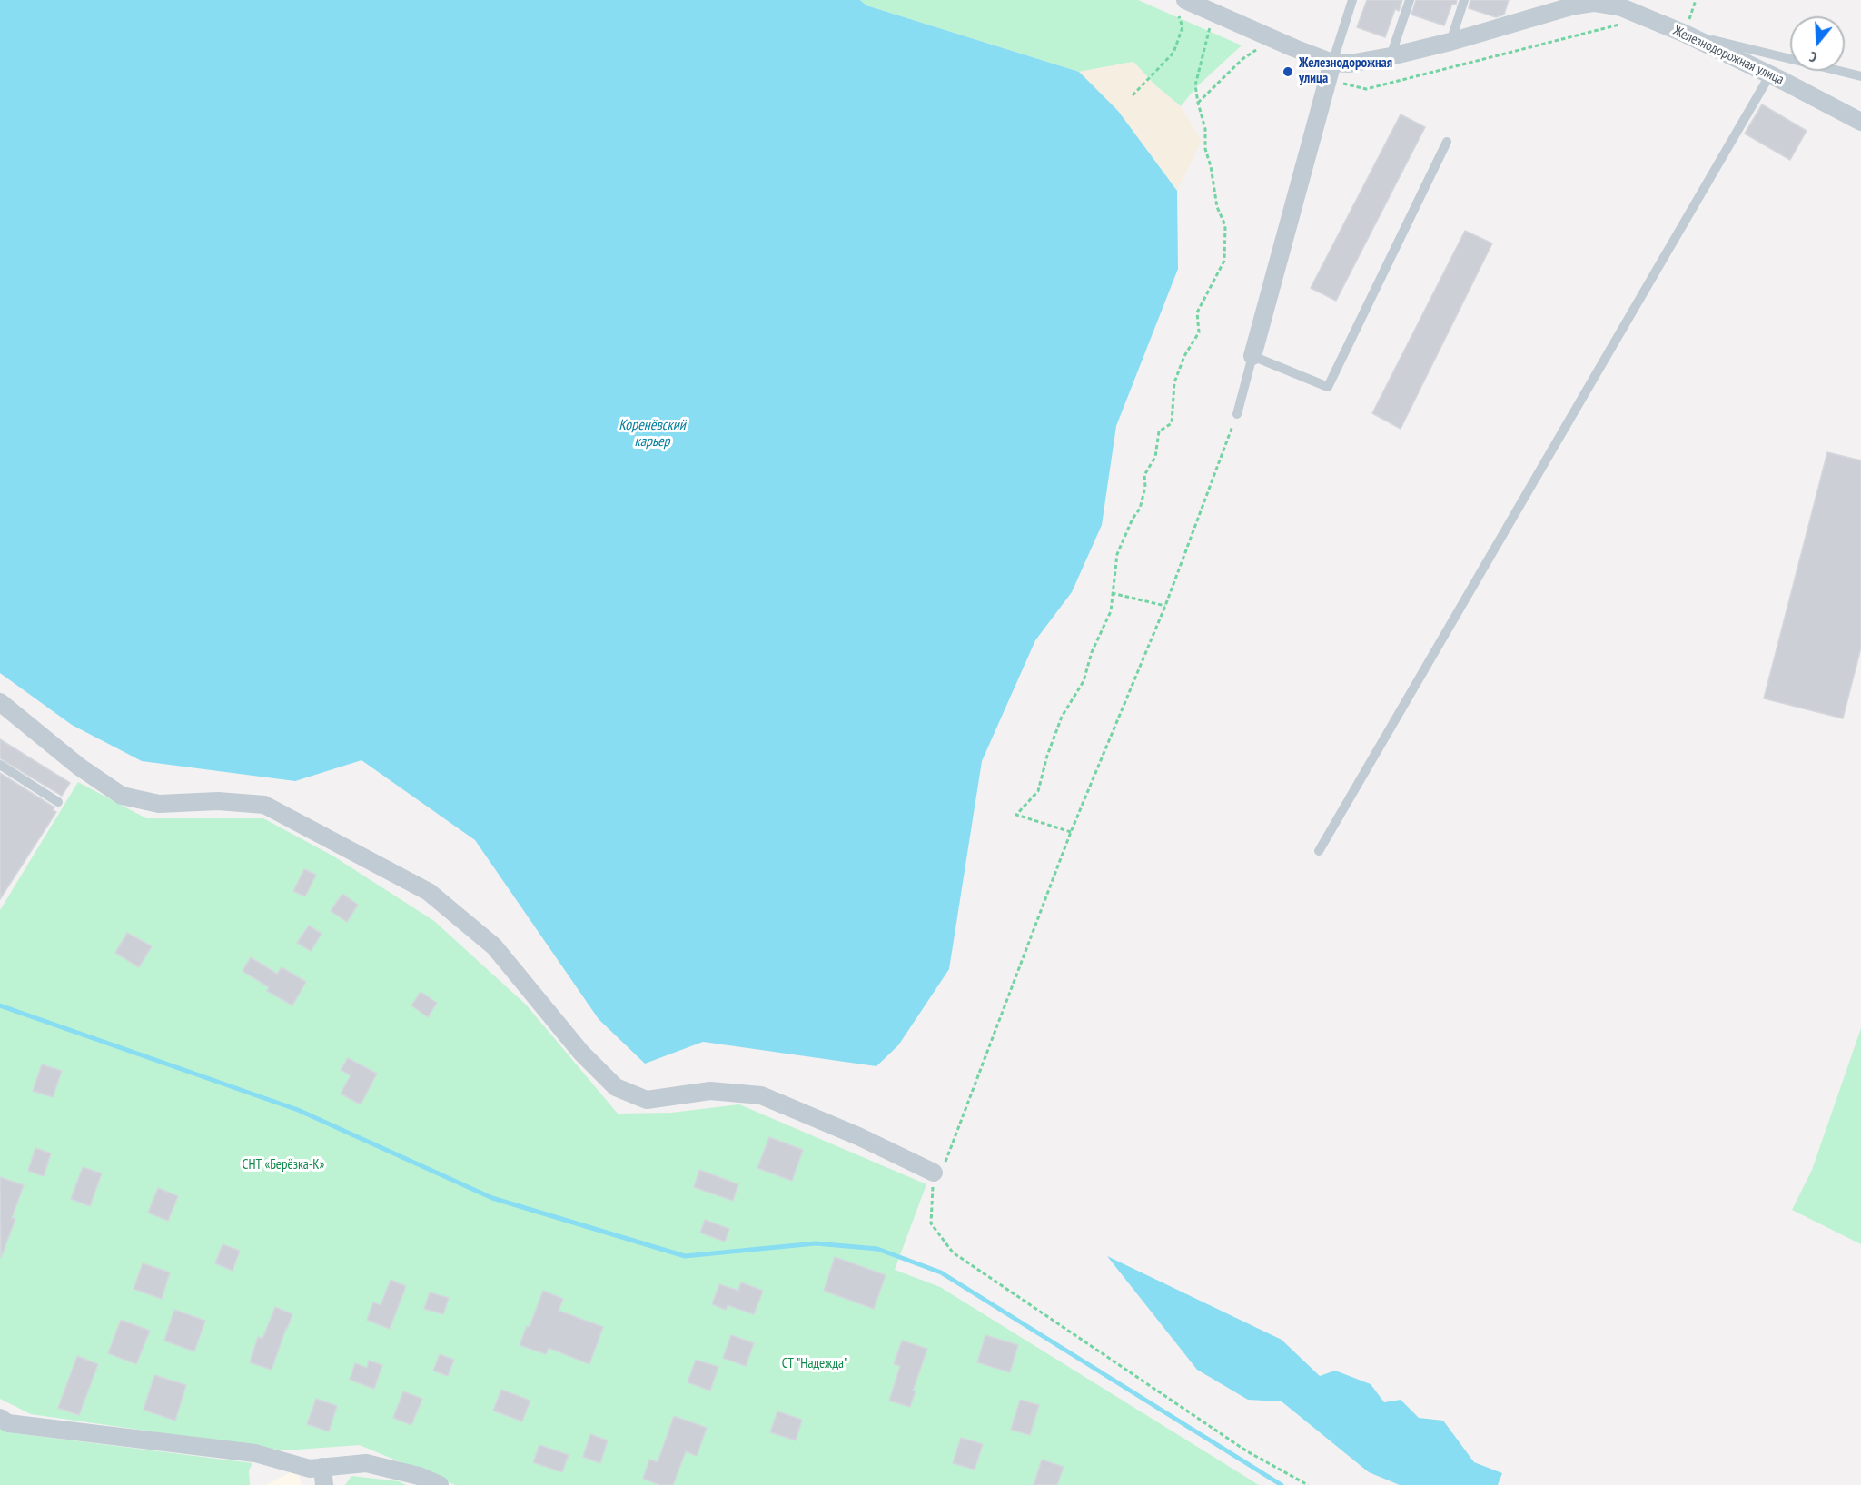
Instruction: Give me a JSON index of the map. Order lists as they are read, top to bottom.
{
  "streets": {
    "street": ["Железнодорожная улица"]
  },
  "water": ["Коренёвский карьер"],
  "parks": ["СНТ «Берёзка-К»", "СТ \"Надежда\""],
  "places": ["Железнодорожная улица"],
  "north": "bottom"
}
